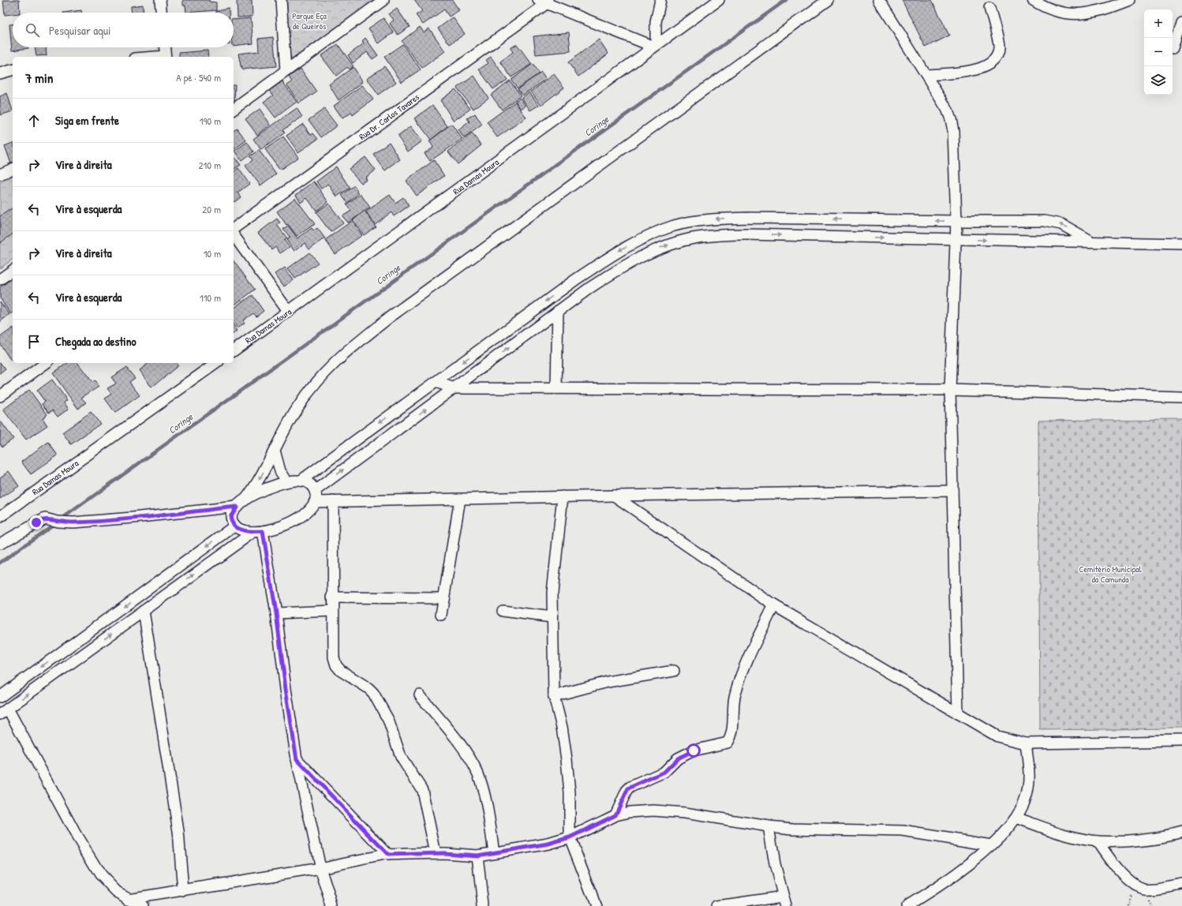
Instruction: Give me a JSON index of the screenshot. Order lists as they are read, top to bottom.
{
  "streets": {
    "street": ["Rua Dr. Carlos Tavares", "Rua Damas Moura"]
  },
  "water": ["Coringe"],
  "parks": ["Parque Eça de Queirós", "Cemitério Municipal da Camunda"],
  "page": {
    "map_buttons": ["+", "−"],
    "search": "Pesquisar aqui",
    "heading": ["7 min", "A pé · 540 m"],
    "list": [
      ["Siga em frente", "190 m"],
      ["Vire à direita", "210 m"],
      ["Vire à esquerda", "20 m"],
      ["Vire à direita", "10 m"],
      ["Vire à esquerda", "110 m"],
      "Chegada ao destino"
    ]
  }
}
